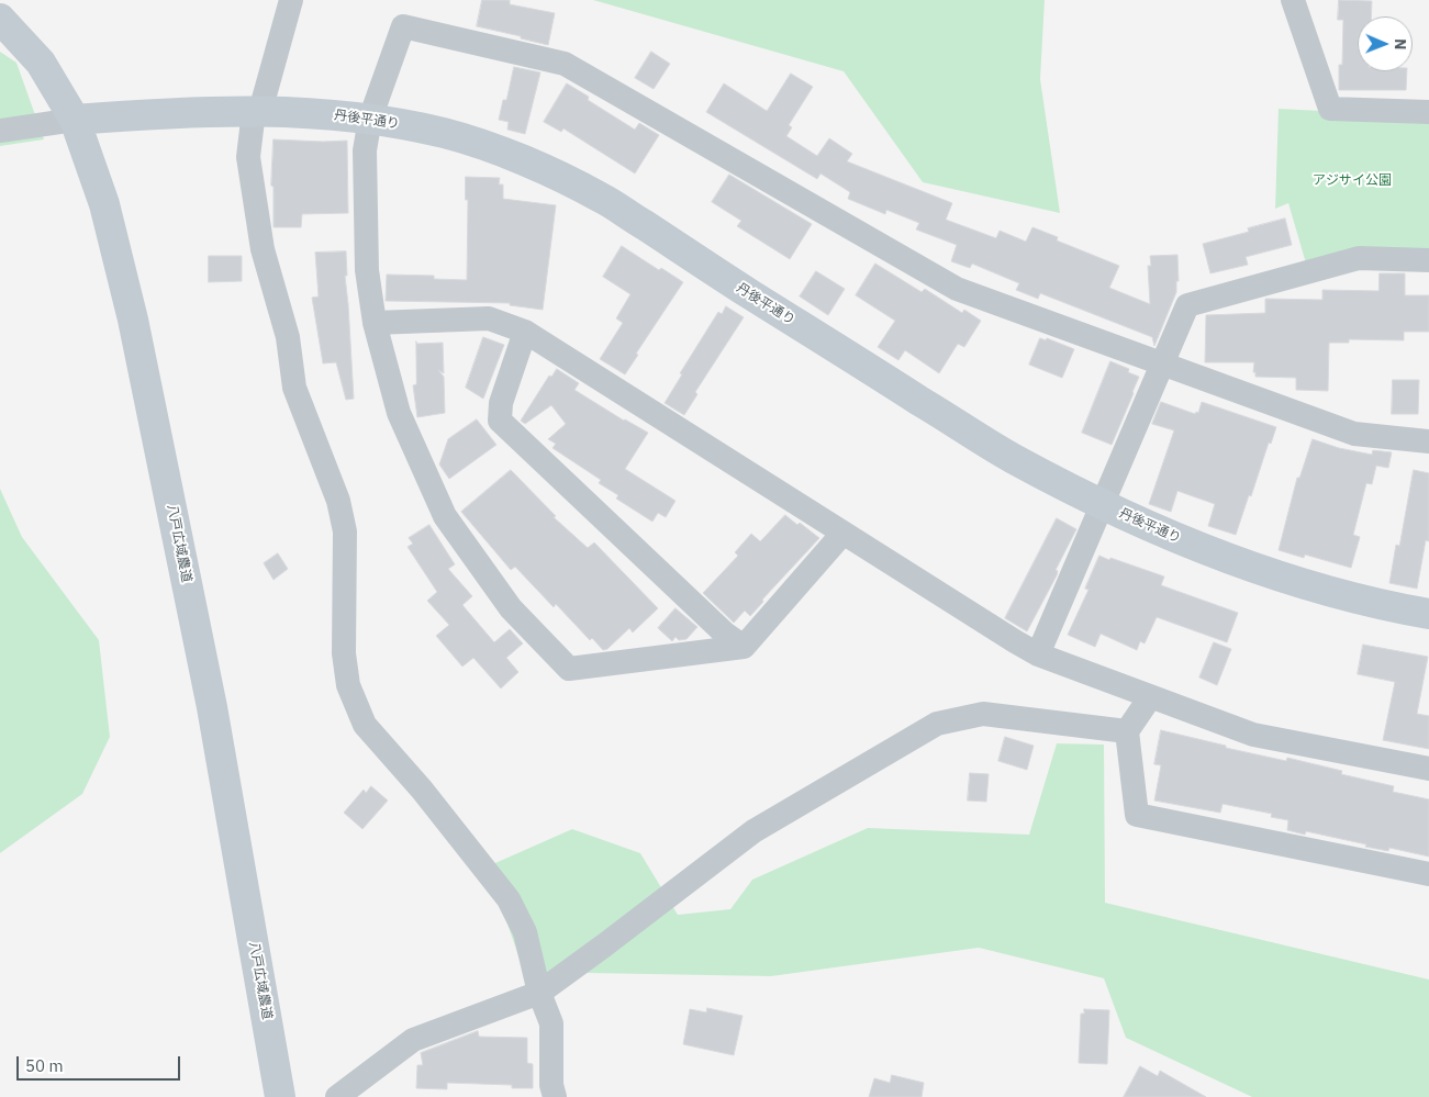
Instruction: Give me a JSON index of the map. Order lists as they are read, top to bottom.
{
  "streets": {
    "street": ["丹後平通り", "八戸広域農道"]
  },
  "crossings": [
    ["丹後平通り", "八戸広域農道"]
  ],
  "parks": ["アジサイ公園"],
  "scale_bar": "50 m",
  "north": "right"
}
